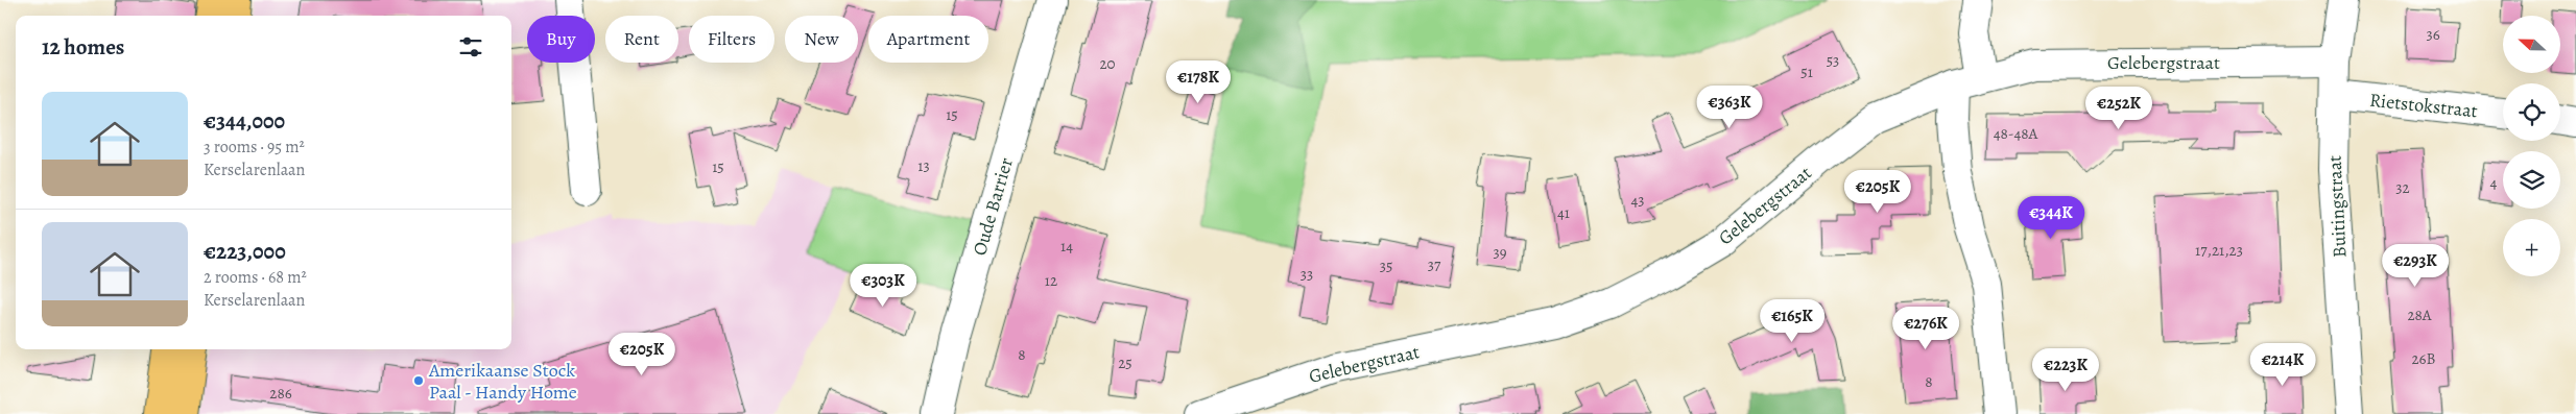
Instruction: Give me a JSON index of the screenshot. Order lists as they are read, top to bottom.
{
  "streets": {
    "street": [
      "Gelebergstraat",
      "Rietstokstraat",
      "Oude Barrier",
      "Buitingstraat"
    ]
  },
  "crossings": [
    ["Gelebergstraat", "Buitingstraat"],
    ["Rietstokstraat", "Buitingstraat"]
  ],
  "places": ["Amerikaanse Stock Paal - Handy Home"],
  "house_numbers": [
    "36",
    "53",
    "20",
    "51",
    "15",
    "48-48A",
    "13",
    "15",
    "4",
    "32",
    "43",
    "41",
    "14",
    "17,21,23",
    "39",
    "37",
    "35",
    "33",
    "12",
    "28A",
    "8",
    "26B",
    "25",
    "8",
    "286"
  ],
  "north": "left",
  "page": {
    "map_buttons": "+",
    "chip": [
      "Buy",
      "Rent",
      "Filters",
      "New",
      "Apartment"
    ],
    "heading": "12 homes",
    "price": [
      "€178K",
      "€363K",
      "€252K",
      "€205K",
      "€344K",
      "€293K",
      "€303K",
      "€165K",
      "€276K",
      "€205K",
      "€214K",
      "€223K"
    ],
    "list": [
      {
        "name": "€344,000",
        "note": "3 rooms · 95 m² · Kerselarenlaan"
      },
      {
        "name": "€223,000",
        "note": "2 rooms · 68 m² · Kerselarenlaan"
      }
    ]
  }
}
